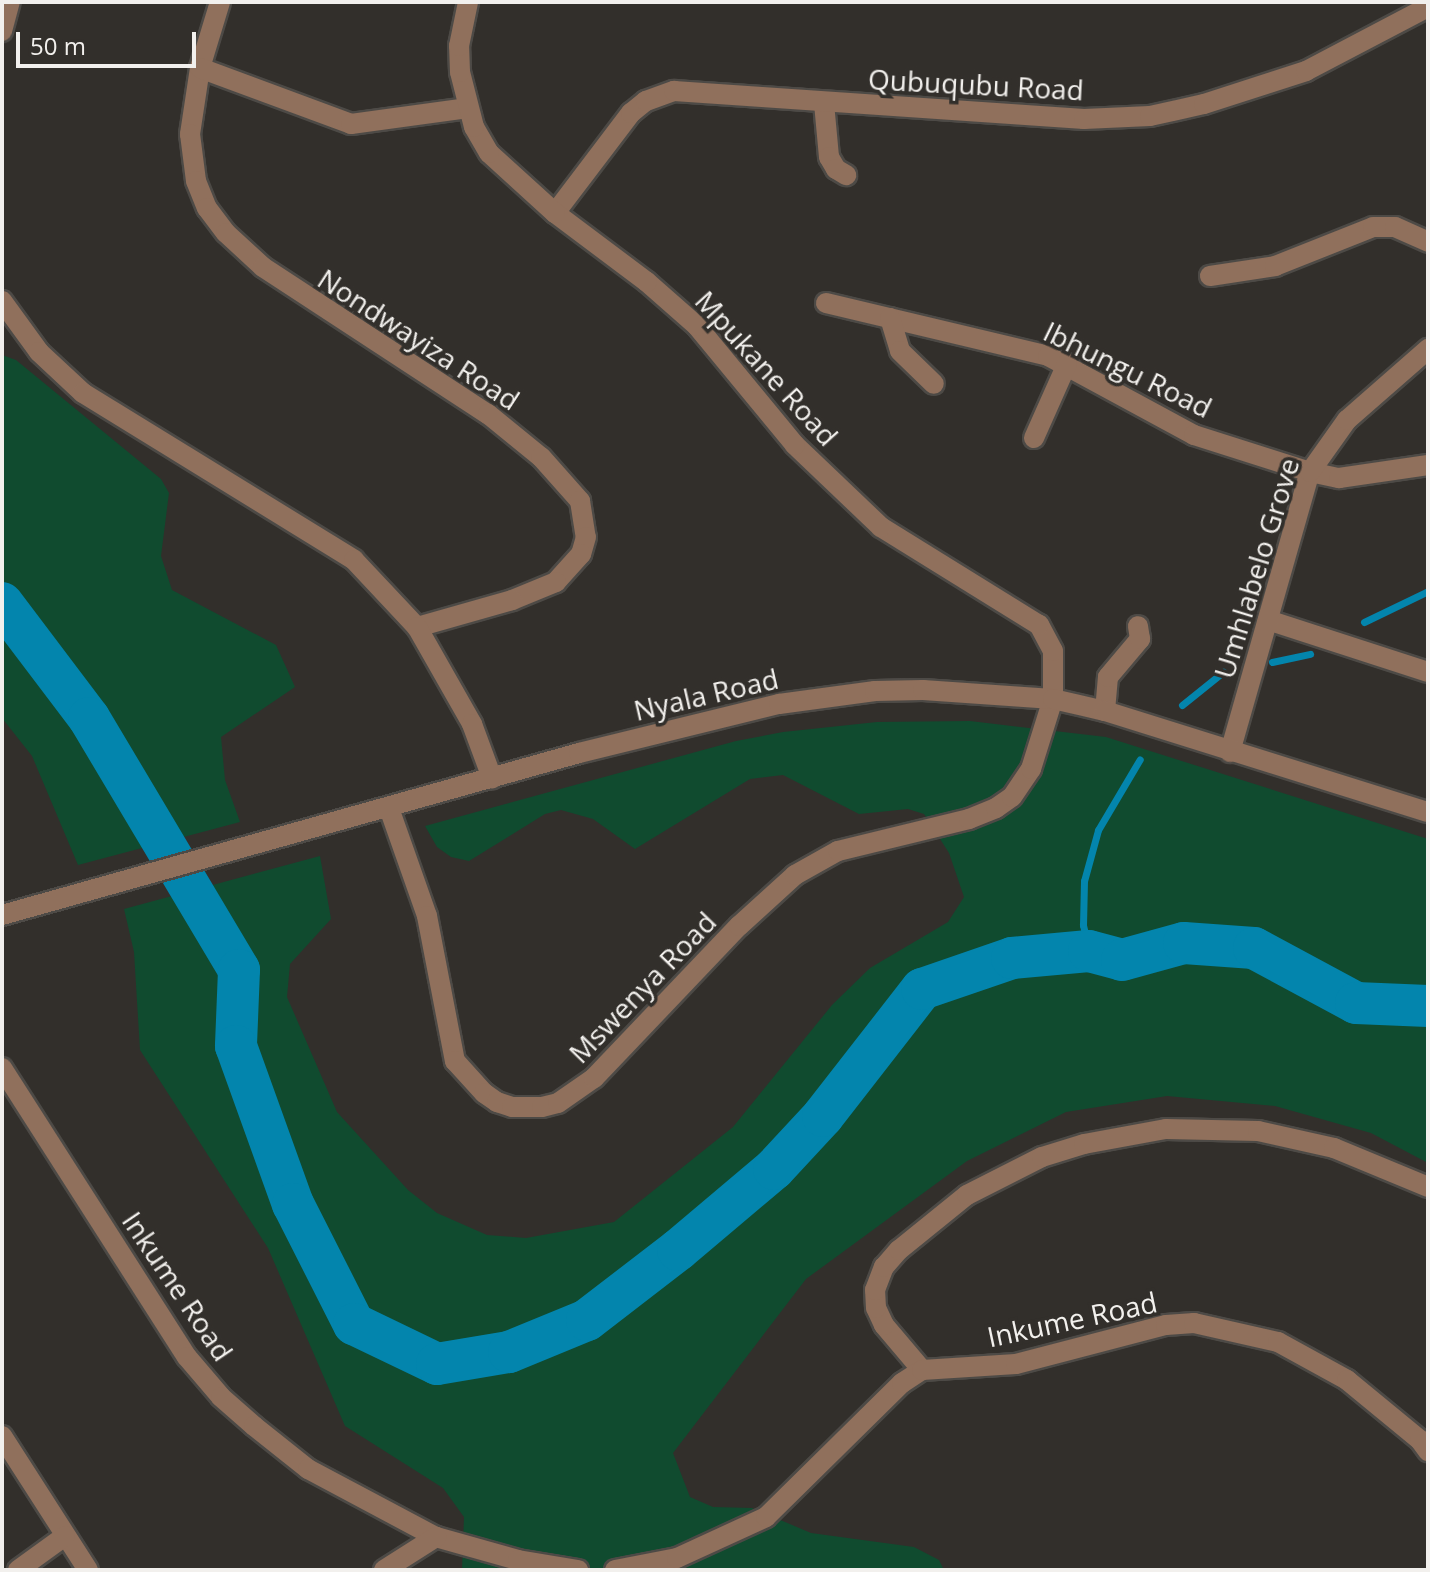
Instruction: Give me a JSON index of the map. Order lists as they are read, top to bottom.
{
  "streets": {
    "street": [
      "Qubuqubu Road",
      "Nondwayiza Road",
      "Mpukane Road",
      "Ibhungu Road",
      "Umhlabelo Grove",
      "Nyala Road",
      "Mswenya Road",
      "Inkume Road"
    ]
  },
  "crossings": [
    ["Qubuqubu Road", "Mpukane Road"],
    ["Mpukane Road", "Nyala Road"],
    ["Mpukane Road", "Mswenya Road"],
    ["Ibhungu Road", "Umhlabelo Grove"],
    ["Umhlabelo Grove", "Nyala Road"],
    ["Nyala Road", "Mswenya Road"]
  ],
  "scale_bar": "50 m"
}
